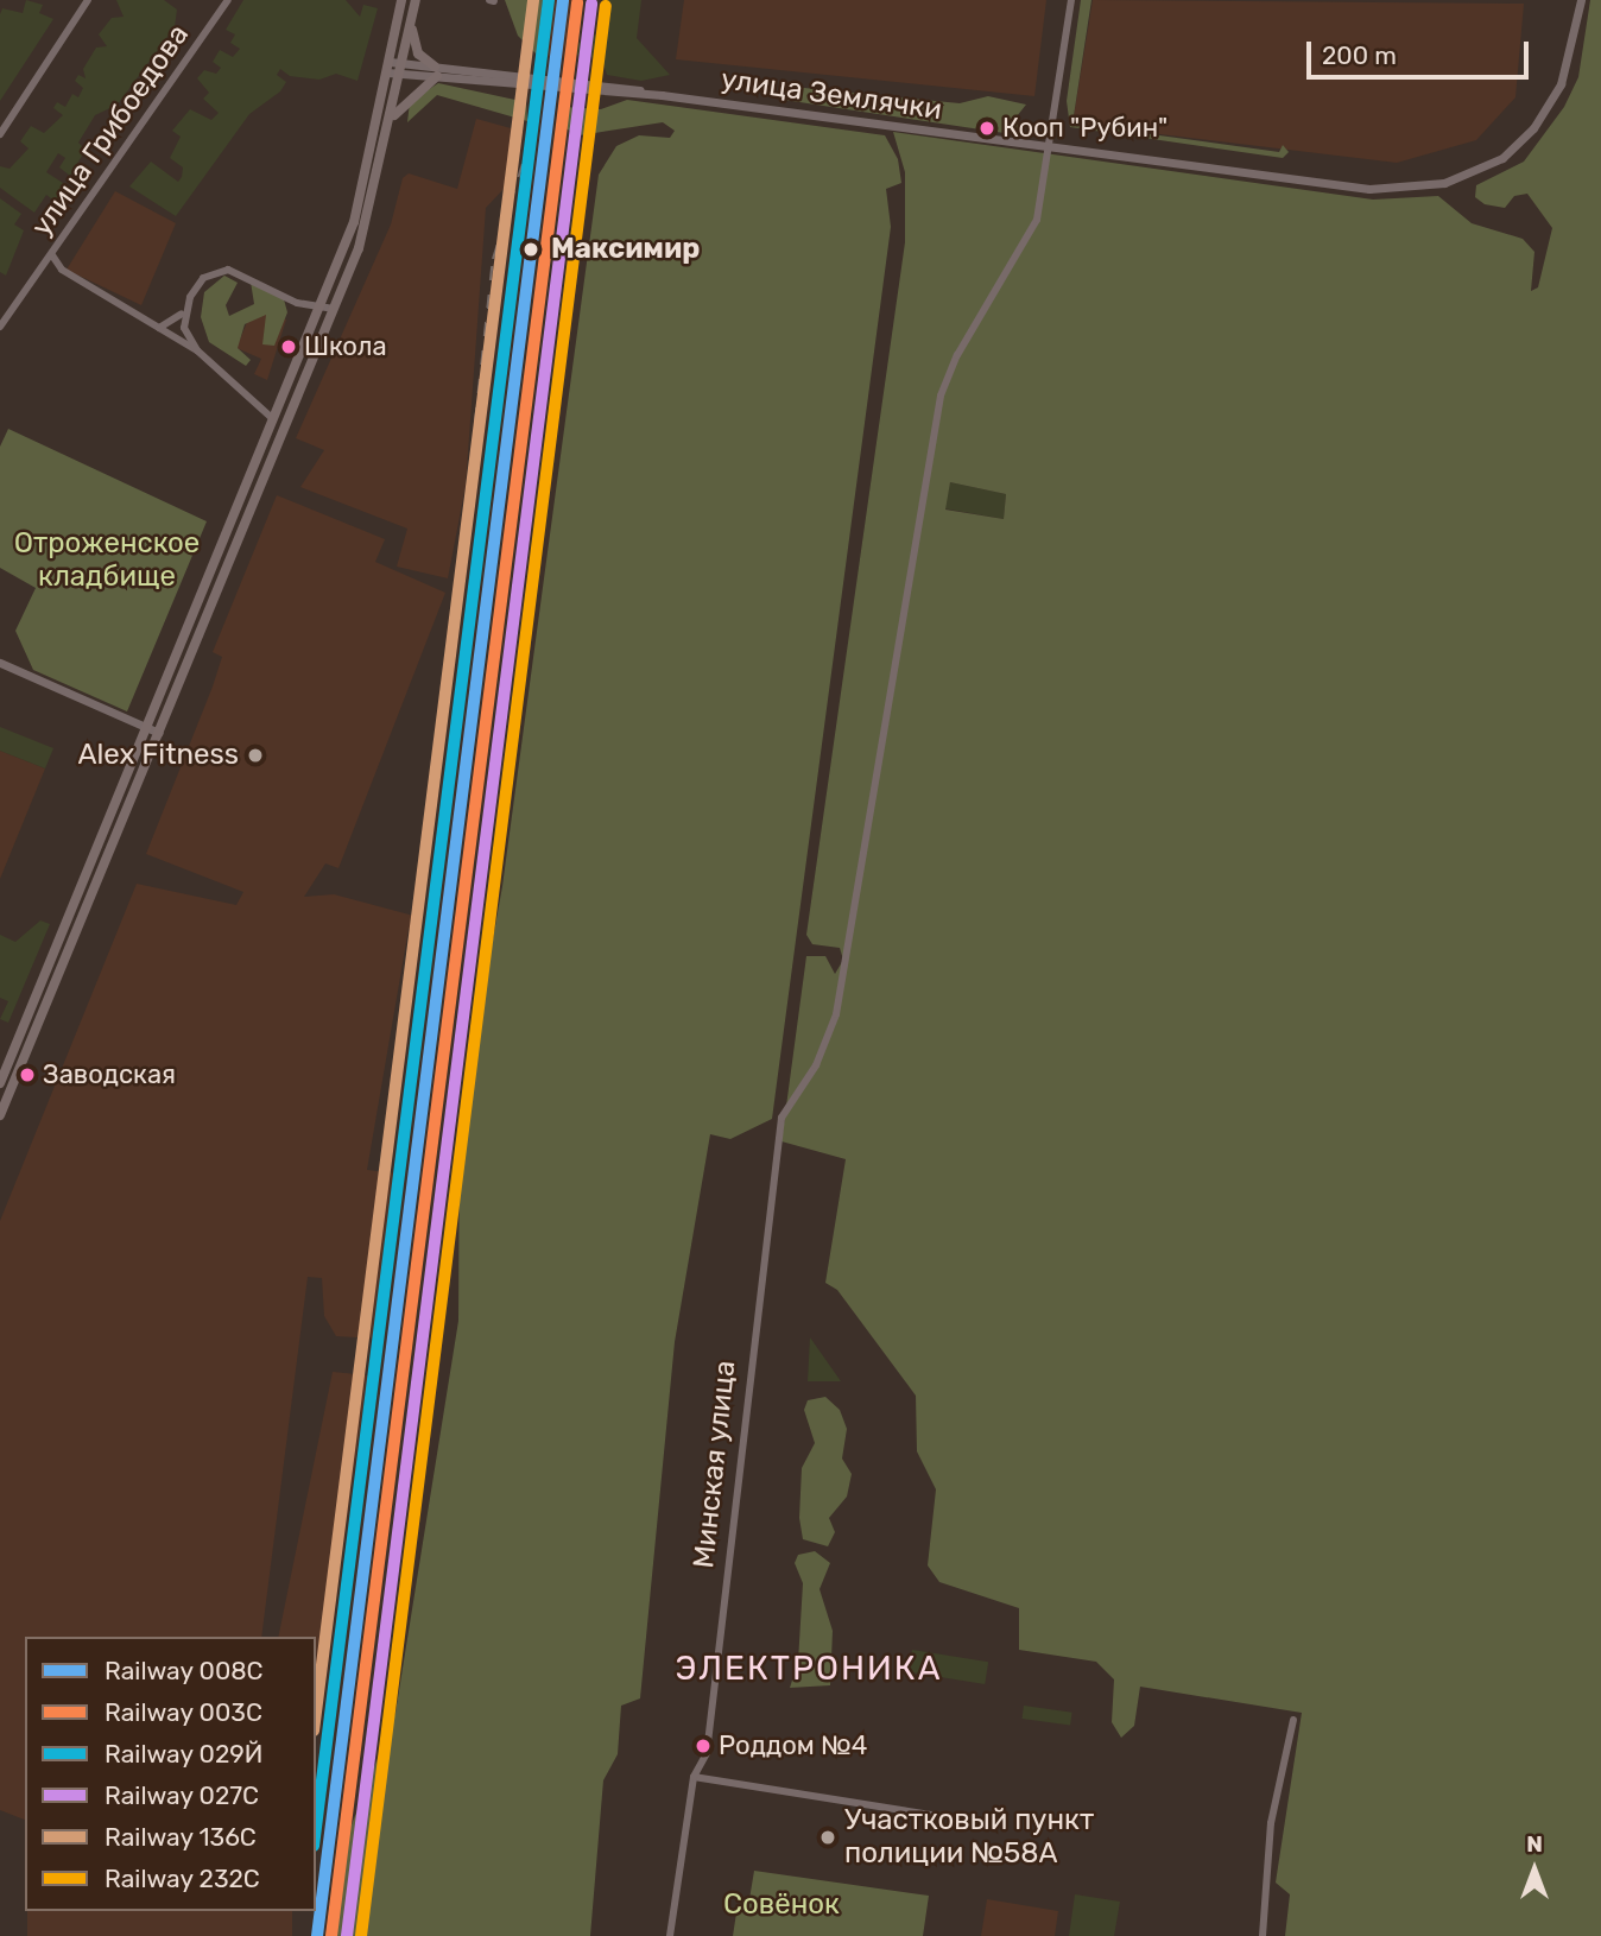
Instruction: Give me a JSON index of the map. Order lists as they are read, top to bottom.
{
  "streets": {
    "street": ["улица Землячки", "улица Грибоедова", "Минская улица"]
  },
  "crossings": [
    ["улица Землячки", "Минская улица"]
  ],
  "districts": ["ЭЛЕКТРОНИКА"],
  "parks": ["Отроженское кладбище", "Совёнок"],
  "places": [
    "Кооп \"Рубин\"",
    "Максимир",
    "Школа",
    "Alex Fitness",
    "Заводская",
    "Роддом №4",
    "Участковый пункт полиции №58А"
  ],
  "lines": [
    "rail line 008С",
    "rail line 029Й",
    "rail line 136С",
    "rail line 003С",
    "rail line 027С",
    "rail line 232C"
  ],
  "legend": [
    "Railway 008С",
    "Railway 003С",
    "Railway 029Й",
    "Railway 027С",
    "Railway 136С",
    "Railway 232C"
  ],
  "scale_bar": "200 m",
  "north": "top"
}
